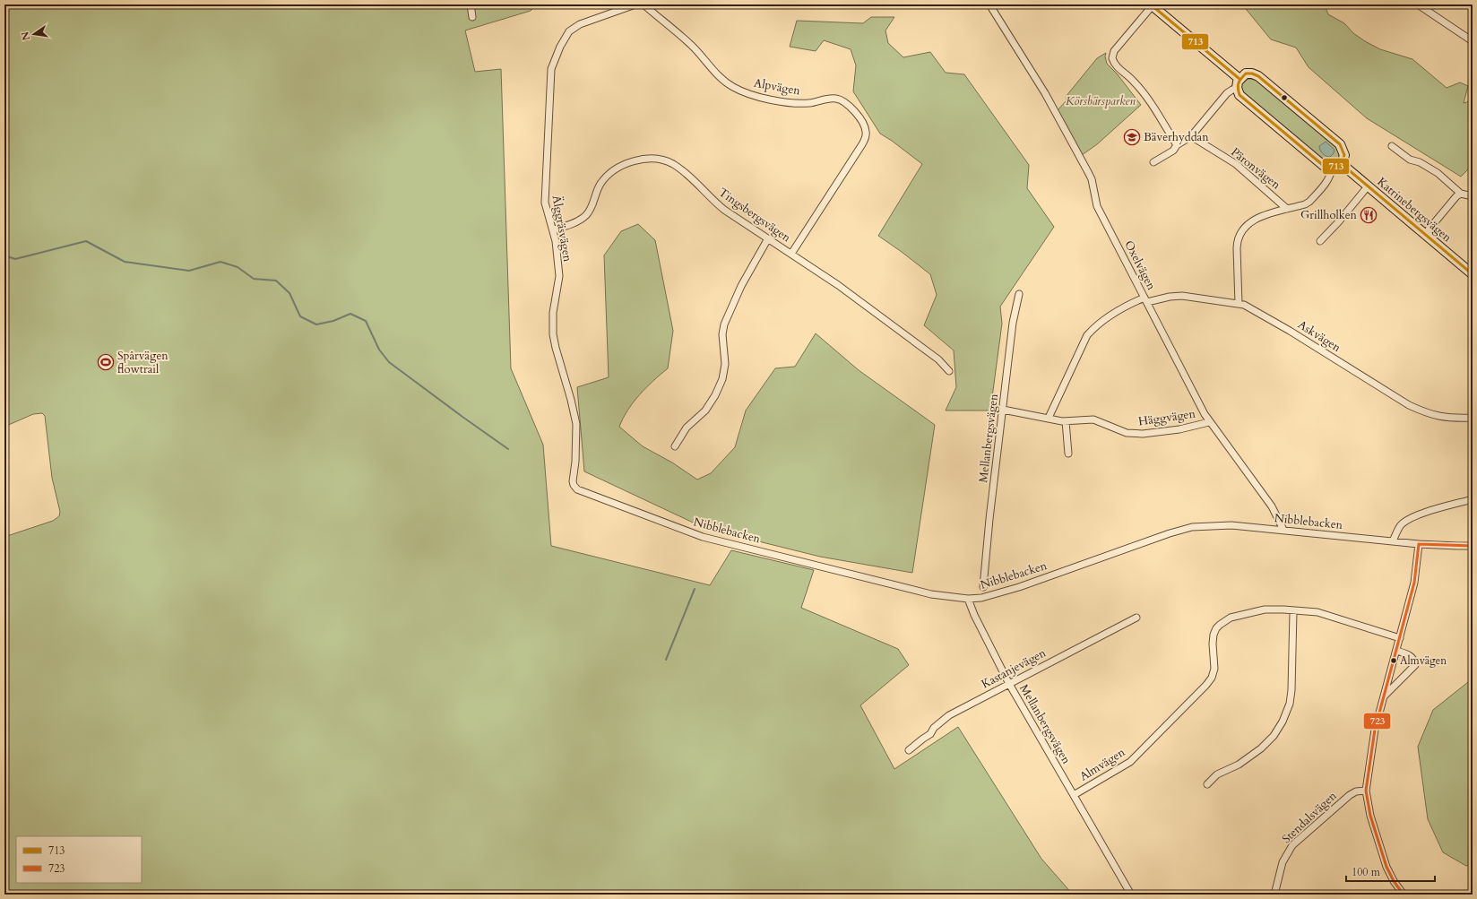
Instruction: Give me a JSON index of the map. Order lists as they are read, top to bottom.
{
  "streets": {
    "street": [
      "Alpvägen",
      "Päronvägen",
      "Katrinebergsvägen",
      "Tingsbergsvägen",
      "Älggräsvägen",
      "Oxelvägen",
      "Askvägen",
      "Häggvägen",
      "Mellanbergsvägen",
      "Nibblebacken",
      "Kastanjevägen",
      "Almvägen",
      "Stendalsvägen"
    ]
  },
  "crossings": [
    ["Alpvägen", "Tingsbergsvägen"],
    ["Tingsbergsvägen", "Älggräsvägen"],
    ["Älggräsvägen", "Nibblebacken"],
    ["Oxelvägen", "Askvägen"],
    ["Oxelvägen", "Häggvägen"],
    ["Oxelvägen", "Nibblebacken"],
    ["Askvägen", "Häggvägen"],
    ["Häggvägen", "Mellanbergsvägen"],
    ["Mellanbergsvägen", "Nibblebacken"],
    ["Mellanbergsvägen", "Kastanjevägen"],
    ["Mellanbergsvägen", "Almvägen"]
  ],
  "parks": ["Körsbärsparken"],
  "places": {
    "school or university": ["Bäverhyddan"],
    "restaurant": ["Grillholken"],
    "sports": ["Spårvägen flowtrail"],
    "other": ["Almvägen"]
  },
  "lines": ["transit line 713", "transit line 723"],
  "legend": ["713", "723"],
  "scale_bar": "100 m",
  "north": "left"
}
